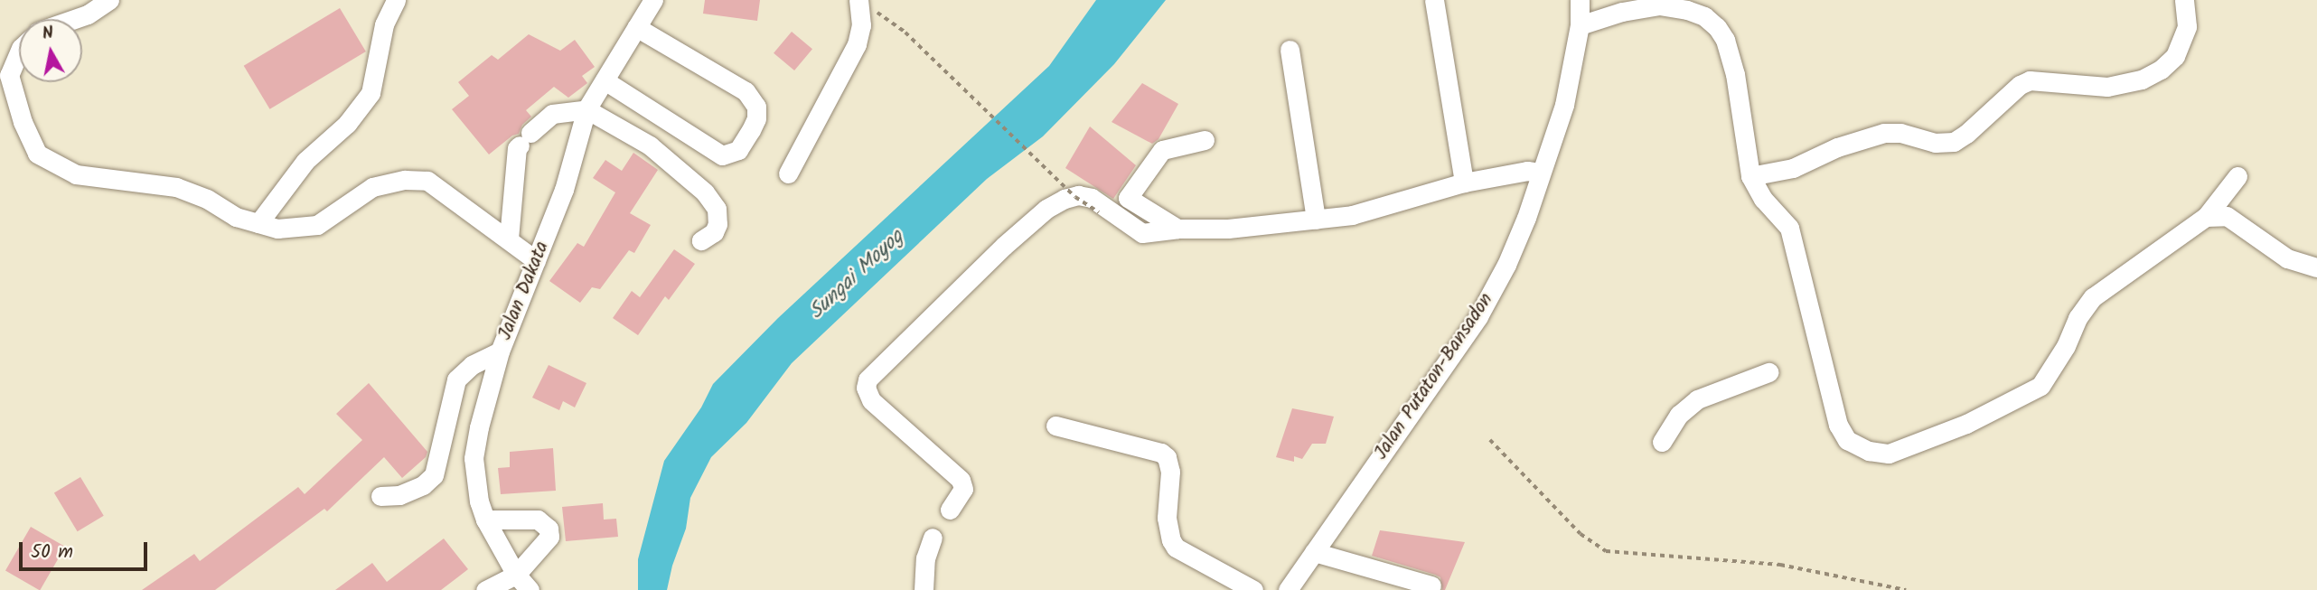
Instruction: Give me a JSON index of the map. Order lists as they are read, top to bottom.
{
  "streets": {
    "street": ["Jalan Dakata", "Jalan Putaton-Bansadon"]
  },
  "water": ["Sungai Moyog"],
  "scale_bar": "50 m",
  "north": "top"
}
